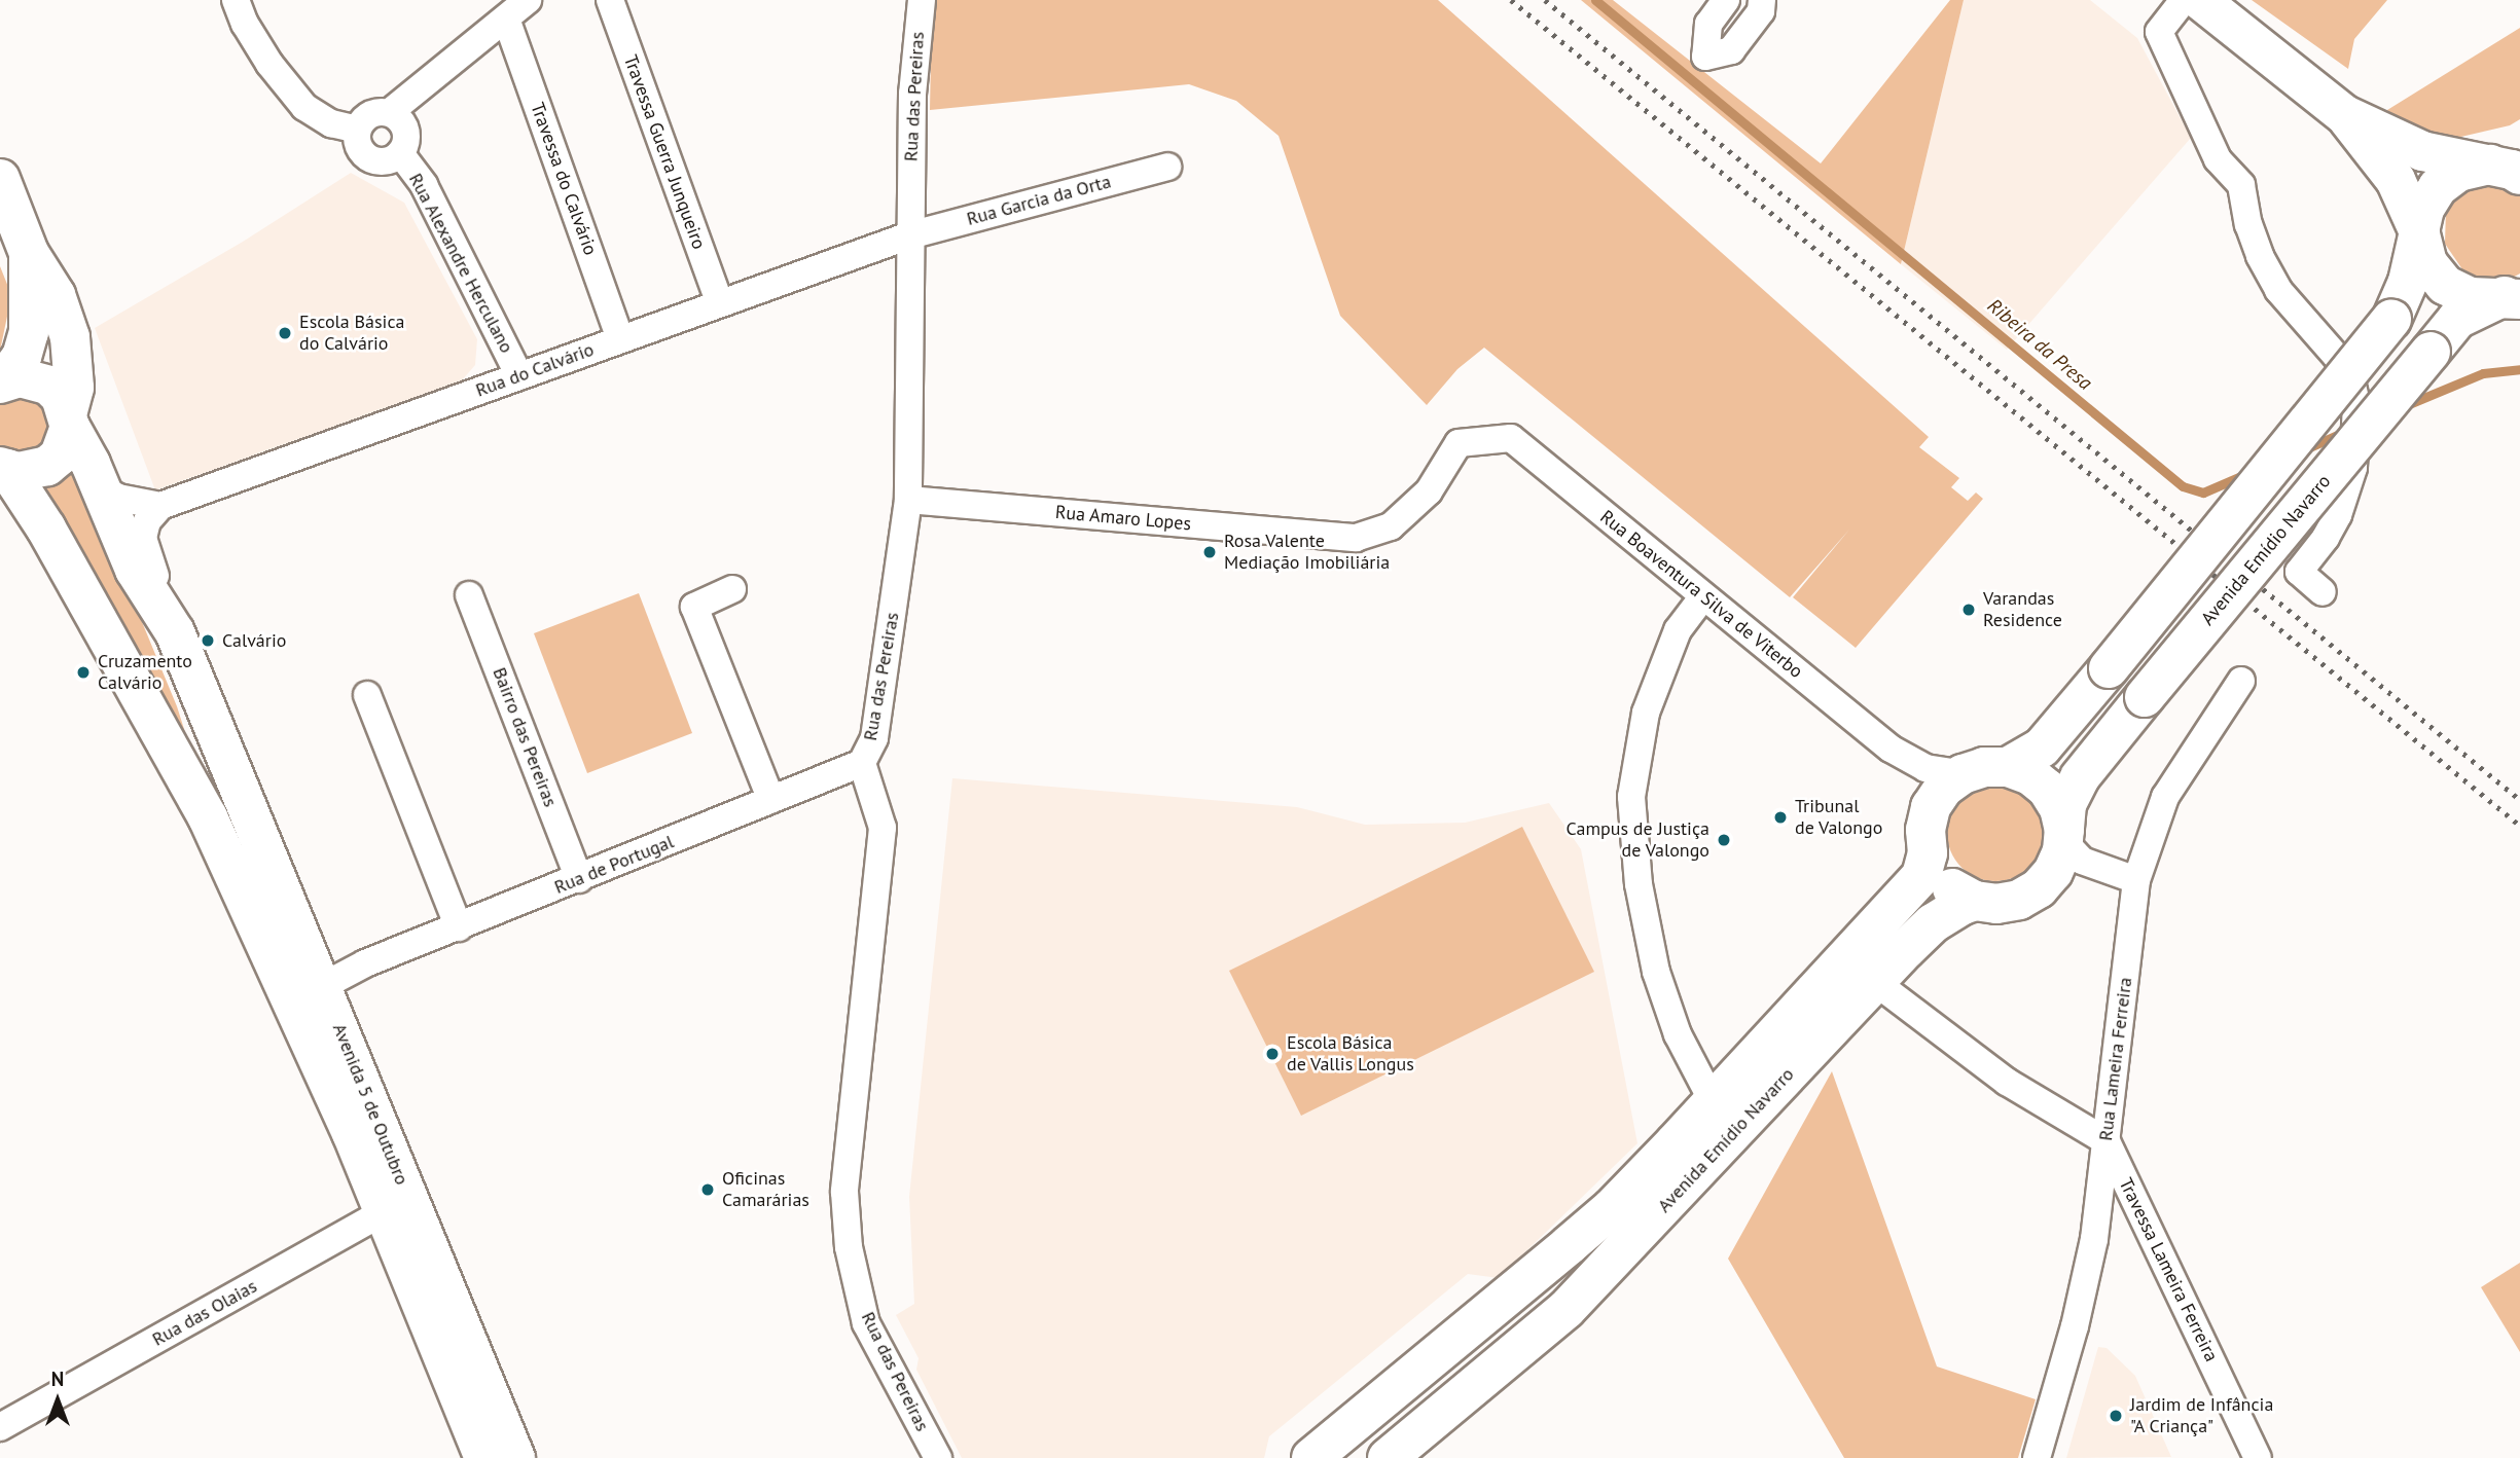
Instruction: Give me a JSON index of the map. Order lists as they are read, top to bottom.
{
  "streets": {
    "main road": ["Avenida Emídio Navarro", "Avenida 5 de Outubro"],
    "street": [
      "Rua das Pereiras",
      "Travessa Guerra Junqueiro",
      "Travessa do Calvário",
      "Rua Garcia da Orta",
      "Rua Alexandre Herculano",
      "Rua do Calvário",
      "Rua Amaro Lopes",
      "Rua Boaventura Silva de Viterbo",
      "Bairro das Pereiras",
      "Rua de Portugal",
      "Rua Lameira Ferreira",
      "Travessa Lameira Ferreira",
      "Rua das Olaias"
    ]
  },
  "crossings": [
    ["Rua das Pereiras", "Rua Garcia da Orta"],
    ["Rua das Pereiras", "Rua do Calvário"],
    ["Rua das Pereiras", "Rua Amaro Lopes"],
    ["Rua das Pereiras", "Rua de Portugal"],
    ["Travessa Guerra Junqueiro", "Rua do Calvário"],
    ["Travessa do Calvário", "Rua do Calvário"],
    ["Rua Garcia da Orta", "Rua do Calvário"],
    ["Rua Alexandre Herculano", "Rua do Calvário"],
    ["Rua Amaro Lopes", "Rua Boaventura Silva de Viterbo"],
    ["Avenida Emídio Navarro", "Rua Boaventura Silva de Viterbo"],
    ["Bairro das Pereiras", "Rua de Portugal"],
    ["Rua de Portugal", "Avenida 5 de Outubro"],
    ["Rua Lameira Ferreira", "Travessa Lameira Ferreira"],
    ["Avenida 5 de Outubro", "Rua das Olaias"]
  ],
  "water": ["Ribeira da Presa"],
  "places": [
    "Escola Básica do Calvário",
    "Rosa Valente Mediação Imobiliária",
    "Varandas Residence",
    "Calvário",
    "Cruzamento Calvário",
    "Tribunal de Valongo",
    "Campus de Justiça de Valongo",
    "Escola Básica de Vallis Longus",
    "Oficinas Camarárias",
    "Jardim de Infância \"A Criança\""
  ],
  "north": "top"
}
